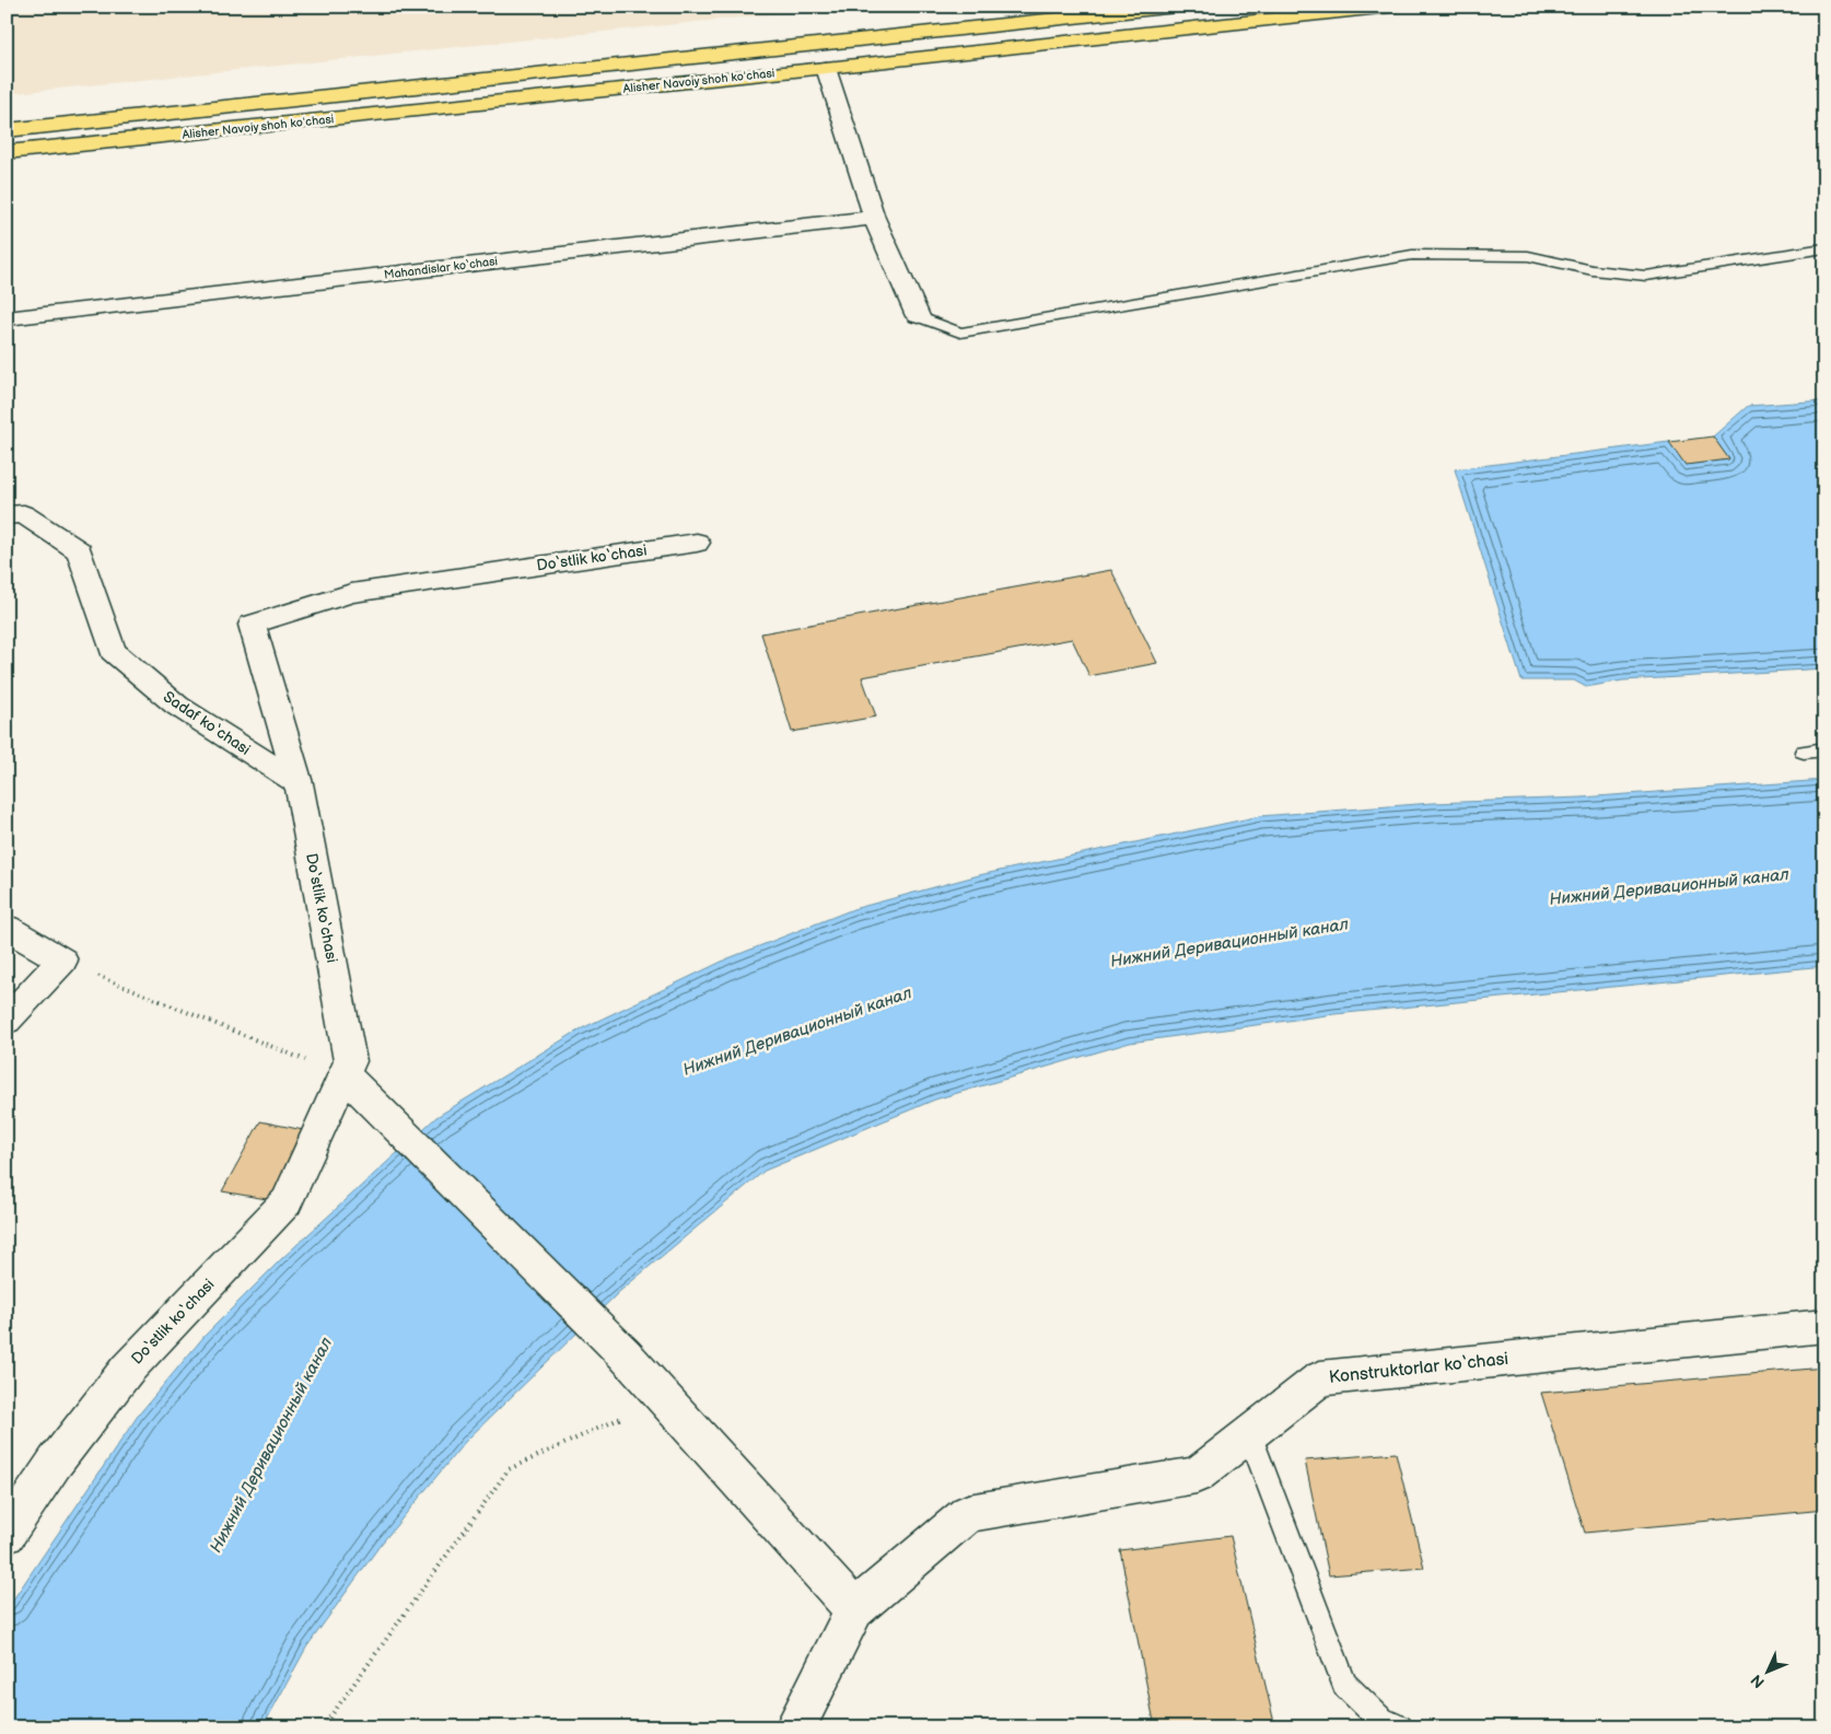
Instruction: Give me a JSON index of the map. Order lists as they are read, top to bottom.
{
  "streets": {
    "main road": ["Alisher Navoiy shoh koʻchasi"],
    "street": [
      "Mahandislar ko‘chasi",
      "Do‘stlik ko‘chasi",
      "Sadaf ko‘chasi",
      "Konstruktorlar ko‘chasi"
    ]
  },
  "crossings": [
    ["Do‘stlik ko‘chasi", "Sadaf ko‘chasi"]
  ],
  "water": ["Нижний Деривационный канал"],
  "north": "bottom left"
}
